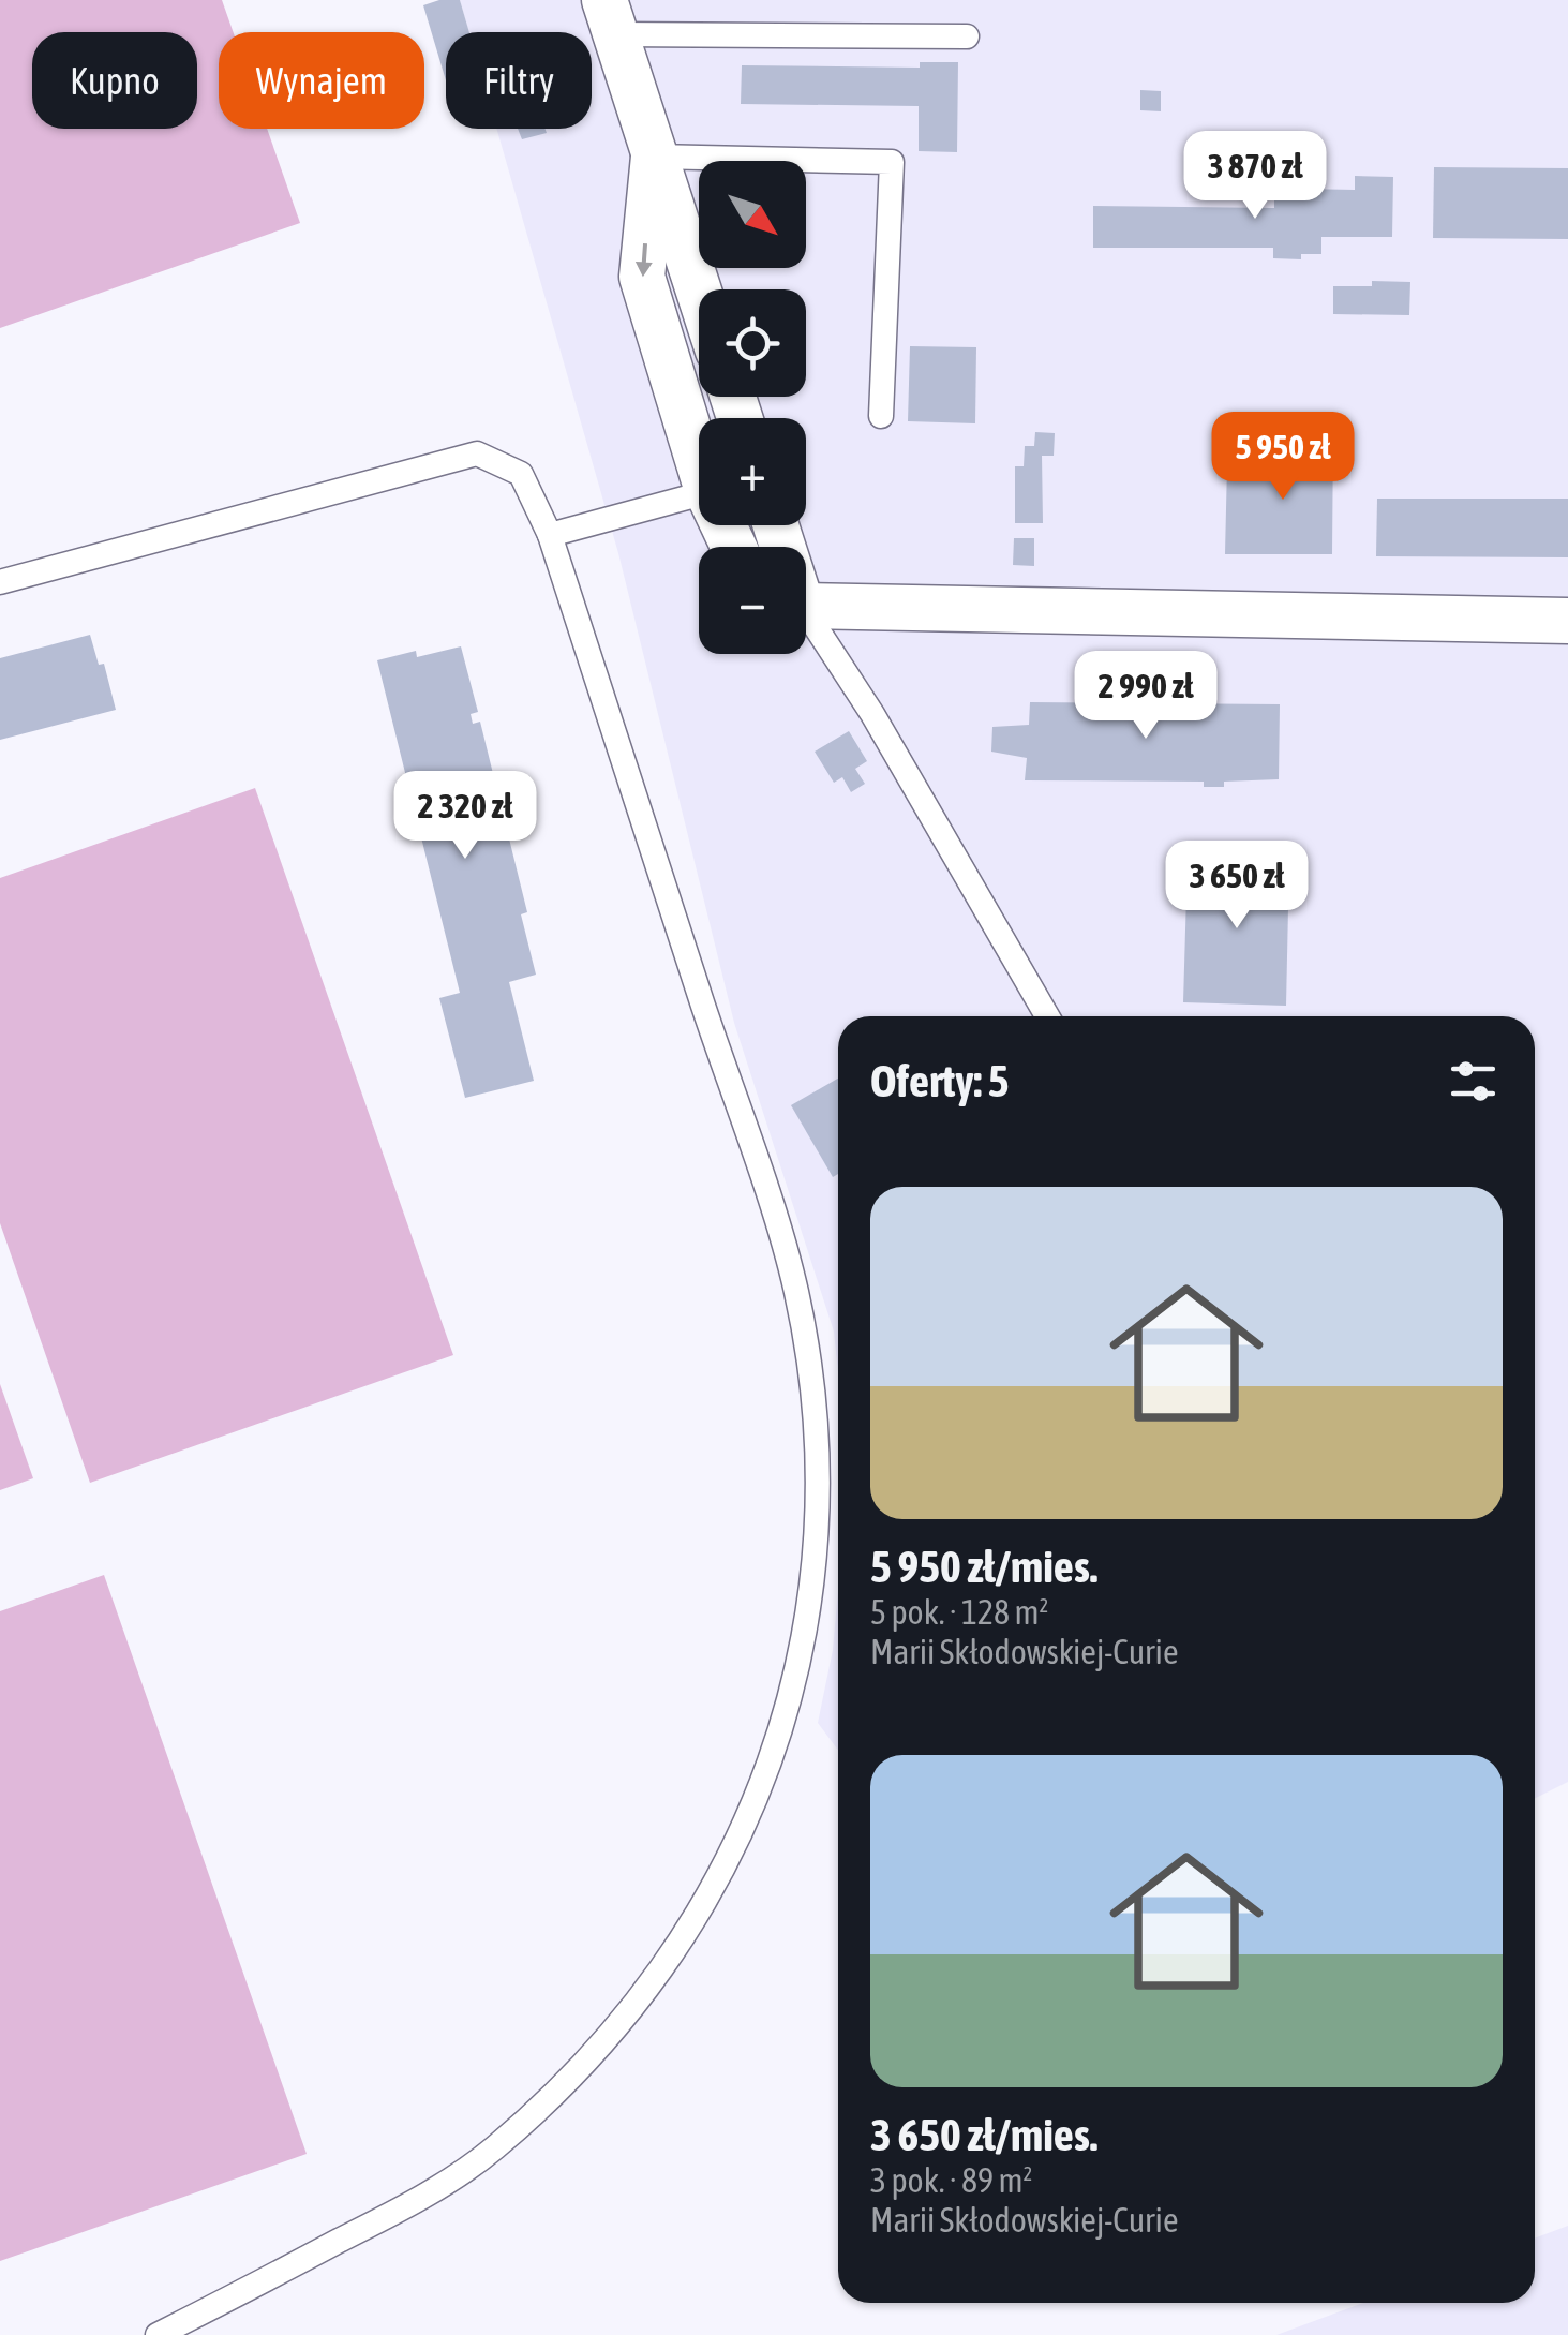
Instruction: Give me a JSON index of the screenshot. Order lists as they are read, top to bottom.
{
  "north": "bottom right",
  "page": {
    "chip": ["Kupno", "Wynajem", "Filtry"],
    "price": [
      "3 870 zł",
      "5 950 zł",
      "2 990 zł",
      "2 320 zł",
      "3 650 zł"
    ],
    "map_buttons": ["+", "−"],
    "heading": "Oferty: 5",
    "list": [
      {
        "name": "5 950 zł/mies.",
        "note": "5 pok. · 128 m² · Marii Skłodowskiej-Curie"
      },
      {
        "name": "3 650 zł/mies.",
        "note": "3 pok. · 89 m² · Marii Skłodowskiej-Curie"
      }
    ]
  }
}
